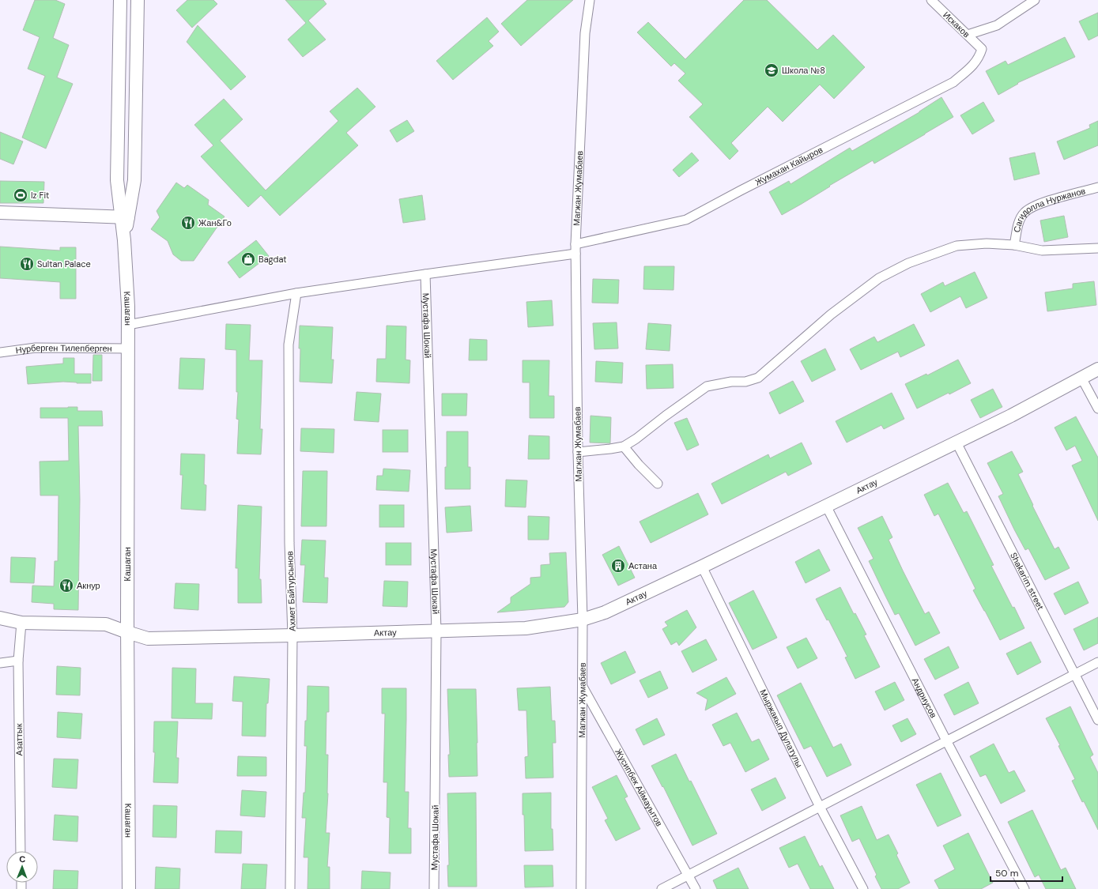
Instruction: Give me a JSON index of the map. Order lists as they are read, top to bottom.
{
  "streets": {
    "street": [
      "Искаков",
      "Жумахан Кайыров",
      "Магжан Жумабаев",
      "Сагидолла Нуржанов",
      "Кашаган",
      "Мустафа Шокай",
      "Нурберген Тилепберген",
      "Актау",
      "Shakarim street",
      "Ахмет Байтурсынов",
      "Андриусов",
      "Мыржакып Дулатулы",
      "Азаттык",
      "Жусипбек Аймауытов"
    ]
  },
  "crossings": [
    ["Искаков", "Жумахан Кайыров"],
    ["Жумахан Кайыров", "Магжан Жумабаев"],
    ["Магжан Жумабаев", "Актау"],
    ["Магжан Жумабаев", "Жусипбек Аймауытов"],
    ["Кашаган", "Нурберген Тилепберген"],
    ["Кашаган", "Актау"],
    ["Мустафа Шокай", "Актау"],
    ["Актау", "Shakarim street"],
    ["Актау", "Ахмет Байтурсынов"],
    ["Актау", "Андриусов"],
    ["Актау", "Мыржакып Дулатулы"],
    ["Актау", "Азаттык"]
  ],
  "places": {
    "school or university": ["Школа №8"],
    "sports": ["Iz Fit"],
    "restaurant": ["Жан&Го", "Sultan Palace", "Акнур"],
    "shop": ["Bagdat"],
    "building": ["Астана"]
  },
  "scale_bar": "50 m",
  "north": "top"
}
